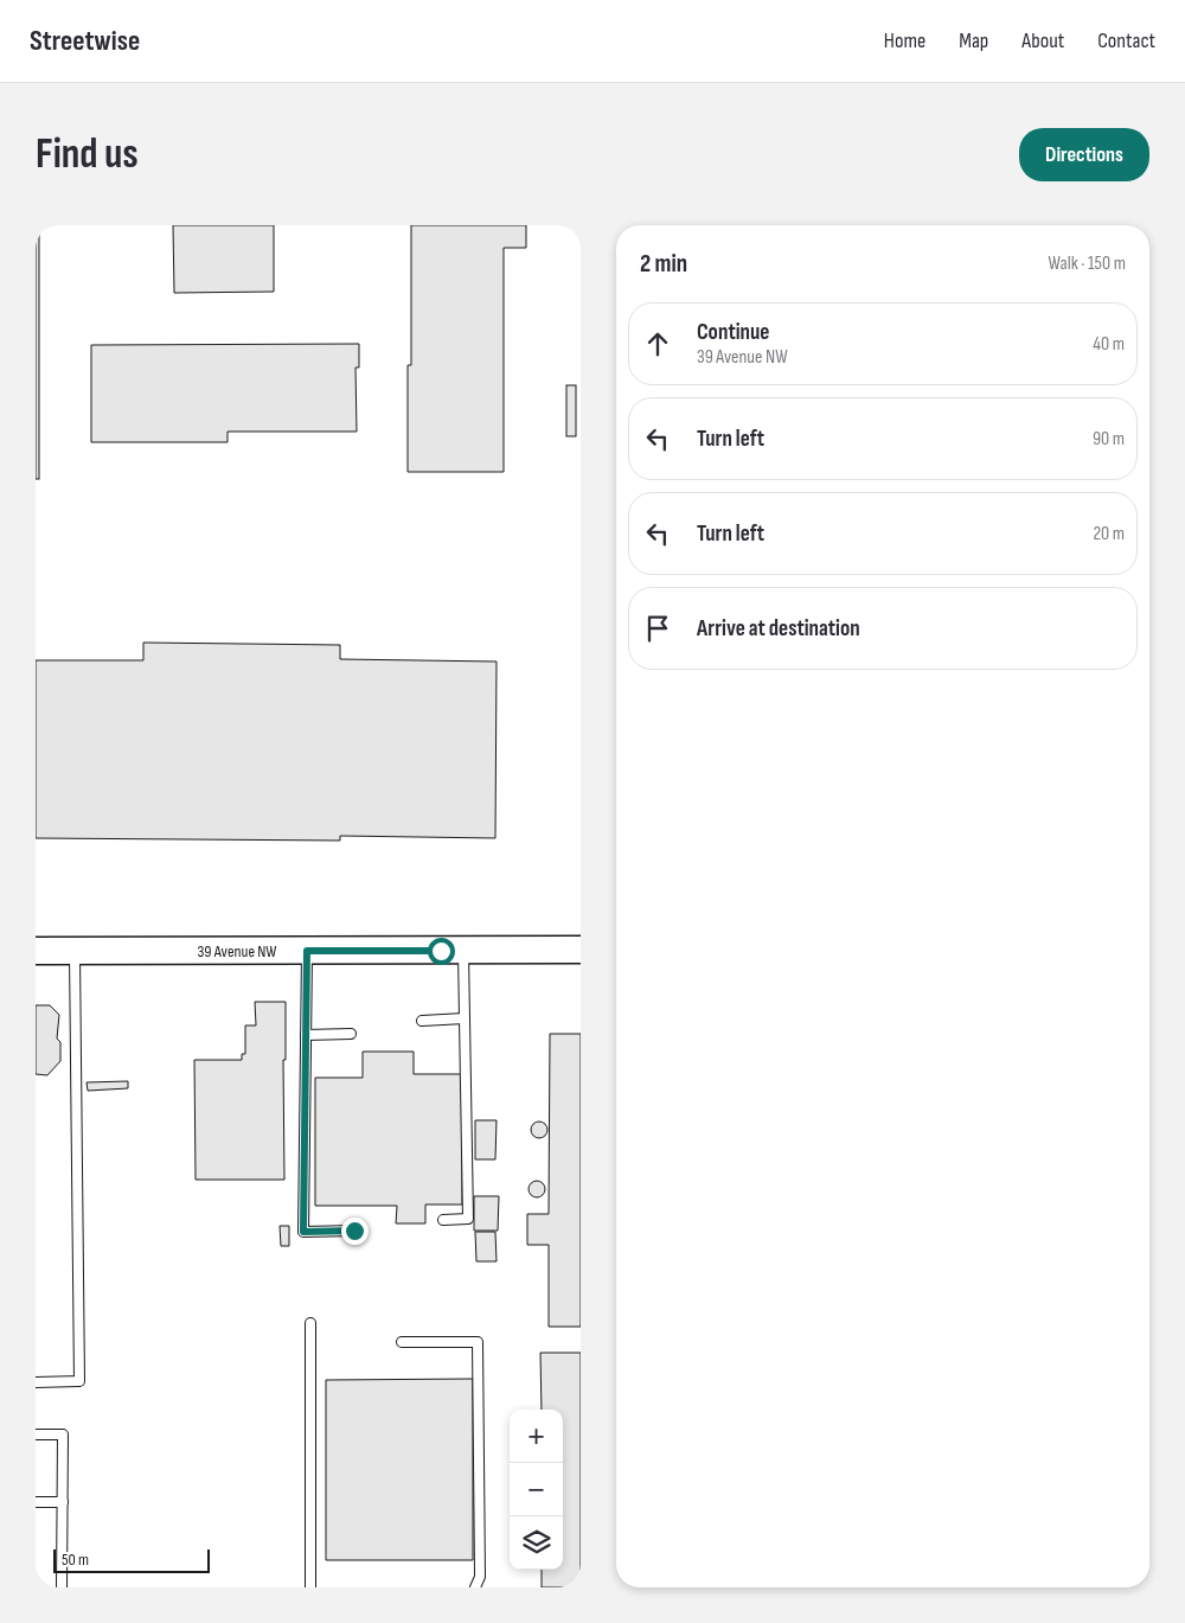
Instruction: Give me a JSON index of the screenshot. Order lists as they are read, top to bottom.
{
  "streets": {
    "street": ["39 Avenue NW"]
  },
  "scale_bar": "50 m",
  "page": {
    "header": "Streetwise",
    "nav": [
      "Home",
      "Map",
      "About",
      "Contact"
    ],
    "buttons": "Directions",
    "title": "Find us",
    "heading": ["2 min", "Walk · 150 m"],
    "list": [
      ["Continue", "39 Avenue NW", "40 m"],
      ["Turn left", "90 m"],
      ["Turn left", "20 m"],
      "Arrive at destination"
    ],
    "map_buttons": ["+", "−"],
    "scale": "50 m"
  }
}
